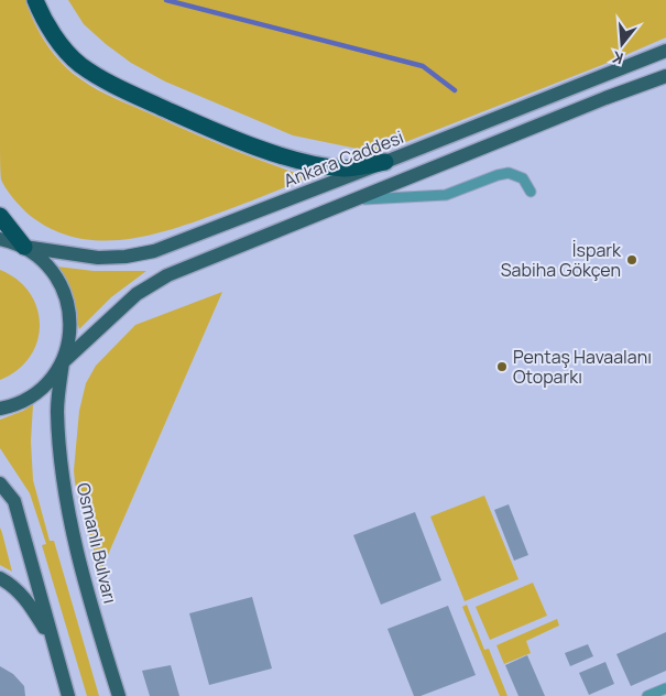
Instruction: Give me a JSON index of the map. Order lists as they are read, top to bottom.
{
  "streets": {
    "main road": ["Ankara Caddesi", "Osmanlı Bulvarı"]
  },
  "places": ["İspark Sabiha Gökçen", "Pentaş Havaalanı Otoparkı"],
  "north": "bottom"
}
